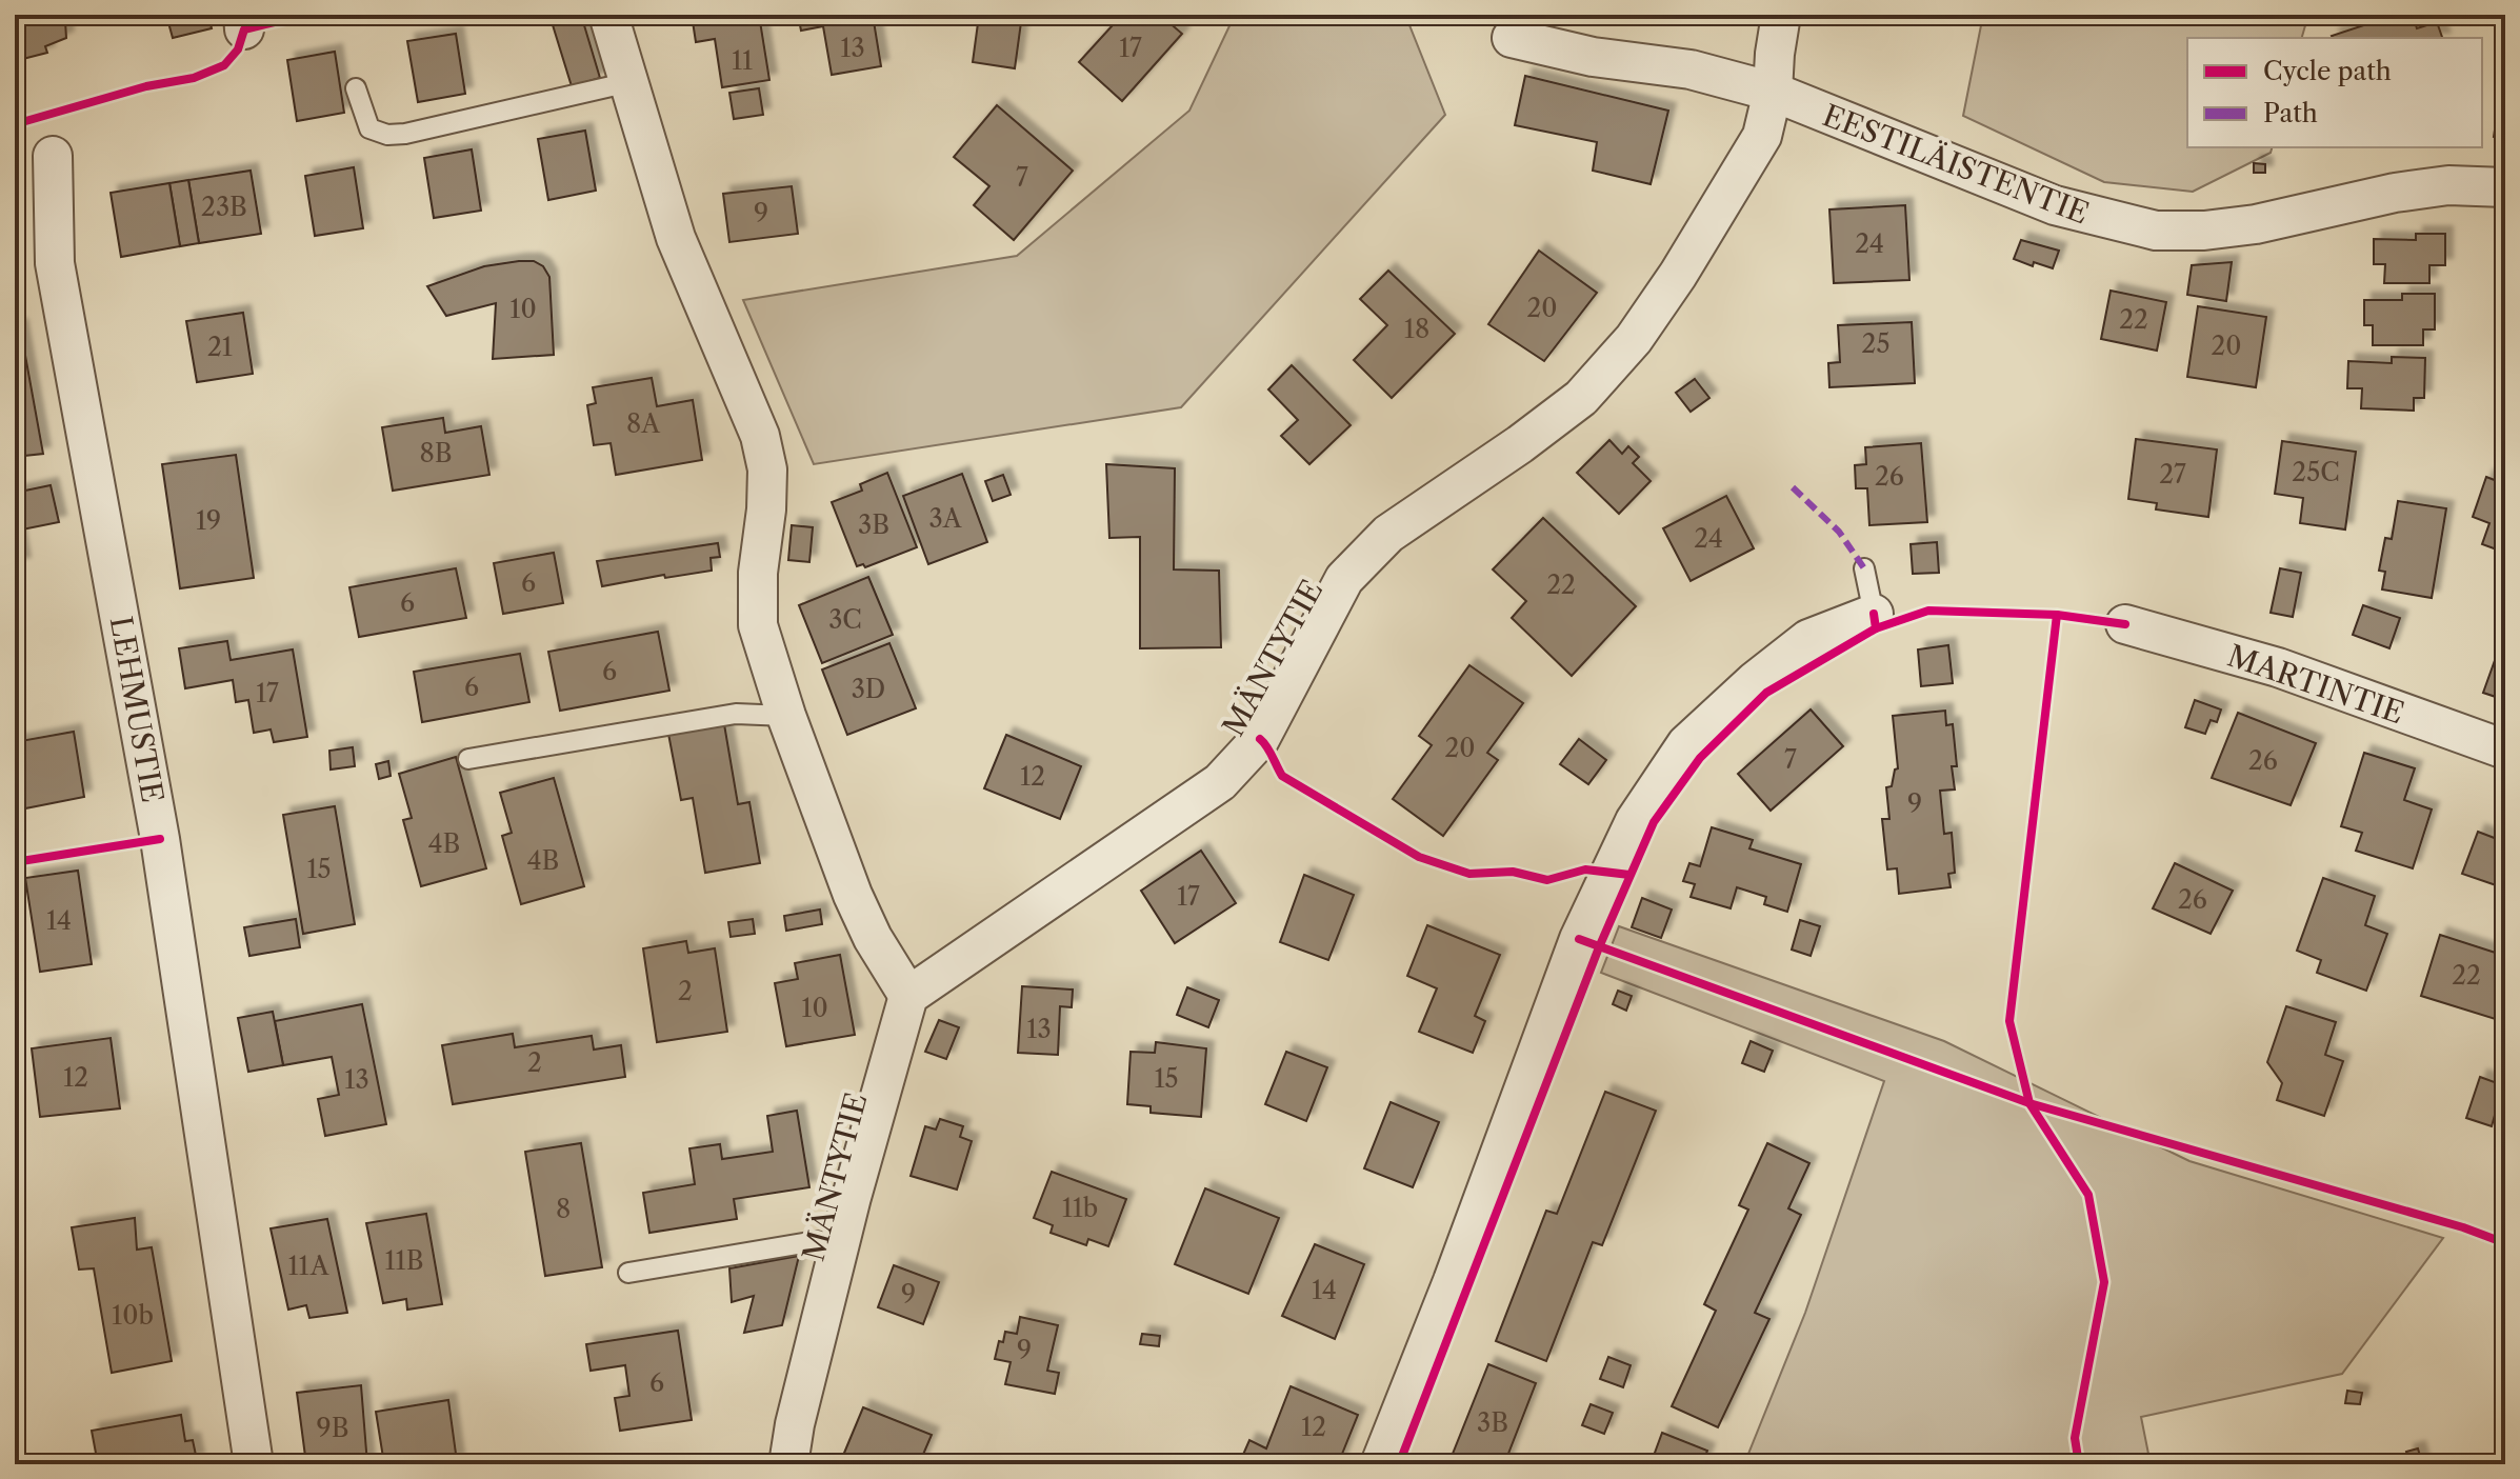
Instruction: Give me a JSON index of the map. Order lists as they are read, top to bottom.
{
  "streets": {
    "street": [
      "EESTILÄISTENTIE",
      "MÄNTYTIE",
      "MARTINTIE",
      "LEHMUSTIE"
    ]
  },
  "crossings": [
    ["EESTILÄISTENTIE", "MÄNTYTIE"]
  ],
  "house_numbers": [
    "13",
    "17",
    "11",
    "7",
    "23B",
    "9",
    "24",
    "20",
    "10",
    "22",
    "18",
    "25",
    "20",
    "21",
    "8A",
    "8B",
    "25C",
    "27",
    "26",
    "3A",
    "19",
    "3B",
    "24",
    "6",
    "22",
    "6",
    "3C",
    "6",
    "6",
    "3D",
    "17",
    "20",
    "7",
    "26",
    "12",
    "9",
    "4B",
    "4B",
    "15",
    "17",
    "26",
    "14",
    "22",
    "2",
    "10",
    "13",
    "2",
    "12",
    "15",
    "13",
    "11b",
    "8",
    "11B",
    "11A",
    "14",
    "9",
    "10b",
    "9",
    "6",
    "3B",
    "12",
    "9B"
  ],
  "legend": ["Cycle path", "Path"]
}
